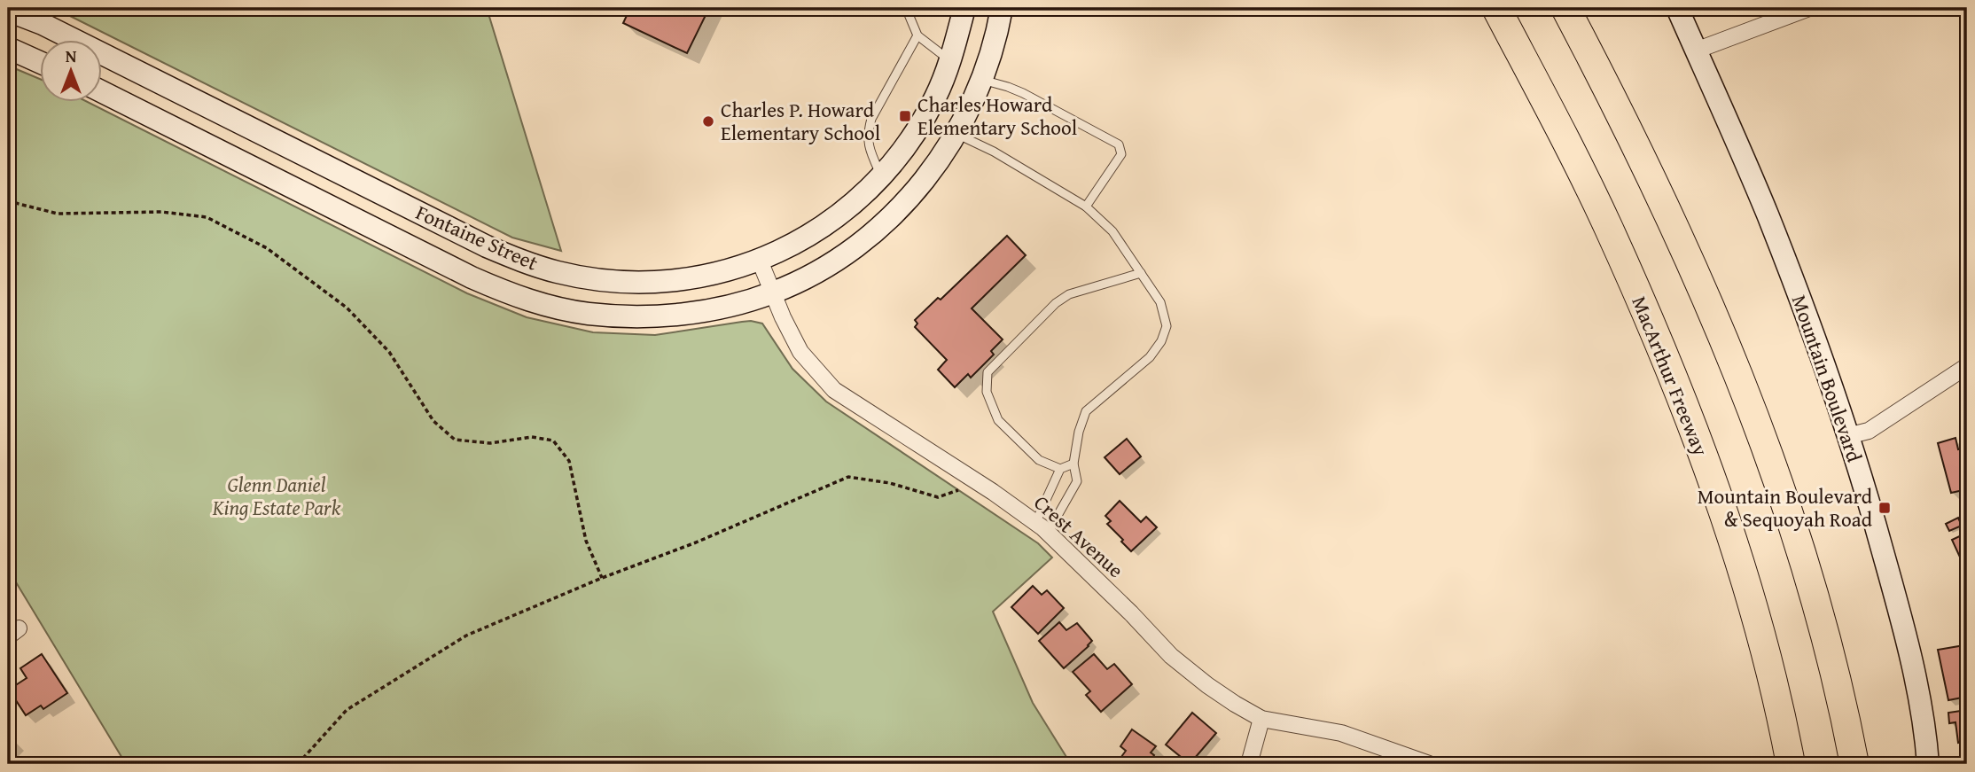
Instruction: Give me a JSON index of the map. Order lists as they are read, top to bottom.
{
  "streets": {
    "highway": ["MacArthur Freeway"],
    "street": ["Fontaine Street", "Mountain Boulevard", "Crest Avenue"]
  },
  "crossings": [
    ["Fontaine Street", "Crest Avenue"]
  ],
  "parks": ["Glenn Daniel King Estate Park"],
  "places": {
    "transit": ["Charles Howard Elementary School", "Mountain Boulevard & Sequoyah Road"],
    "other": ["Charles P. Howard Elementary School"]
  },
  "north": "top"
}
